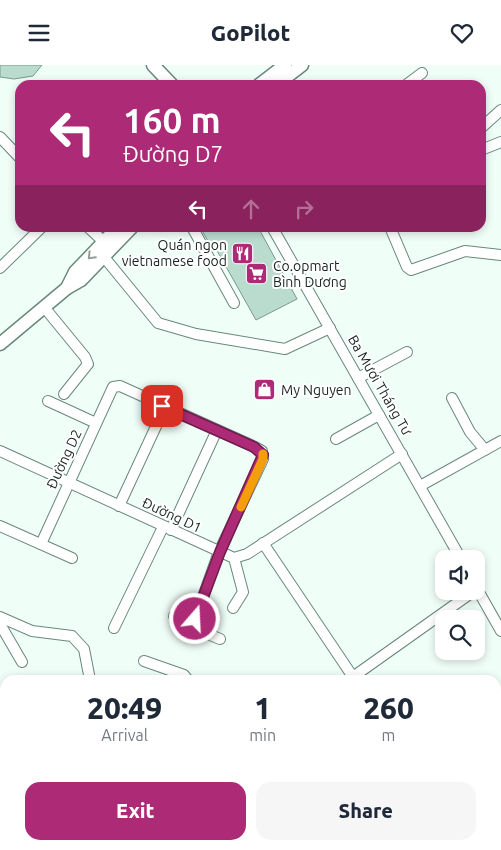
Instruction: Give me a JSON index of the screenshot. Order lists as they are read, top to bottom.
{
  "streets": {
    "street": ["Ba Mươi Tháng Tư", "Đường D2", "Đường D1"]
  },
  "crossings": [
    ["Đường D2", "Đường D1"]
  ],
  "places": {
    "restaurant": ["Quán ngon vietnamese food"],
    "supermarket": ["Co.opmart Bình Dương"],
    "shop": ["My Nguyen"]
  },
  "page": {
    "header": "GoPilot",
    "turn": ["160 m", "Đường D7"],
    "eta": [
      "20:49",
      "Arrival",
      "1",
      "min",
      "260",
      "m"
    ],
    "buttons": ["Exit", "Share"]
  }
}
